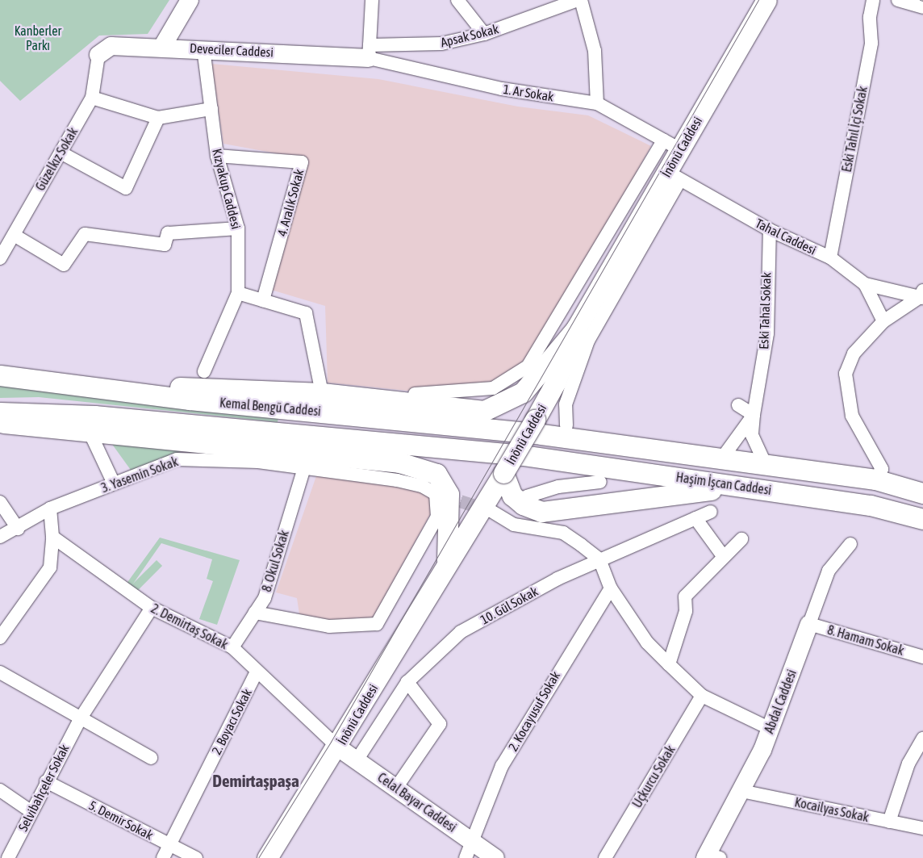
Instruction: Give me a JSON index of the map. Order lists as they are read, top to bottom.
{
  "streets": {
    "main road": [
      "Deveciler Caddesi",
      "İnönü Caddesi",
      "Kemal Bengü Caddesi",
      "Haşim İşcan Caddesi",
      "Abdal Caddesi",
      "Celal Bayar Caddesi"
    ],
    "street": [
      "Apsak Sokak",
      "1. Ar Sokak",
      "Eski Tahıl İçi Sokak",
      "Güzelkız Sokak",
      "Kızyakup Caddesi",
      "4. Aralık Sokak",
      "Tahal Caddesi",
      "Eski Tahal Sokak",
      "3. Yasemin Sokak",
      "8. Okul Sokak",
      "10. Gül Sokak",
      "2. Demirtaş Sokak",
      "8. Hamam Sokak",
      "2. Kocayusuf Sokak",
      "2. Boyacı Sokak",
      "Uçkurcu Sokak",
      "Selvibahçeler Sokak",
      "Kocailyas Sokak",
      "5. Demir Sokak"
    ]
  },
  "crossings": [
    ["Apsak Sokak", "Deveciler Caddesi"],
    ["Apsak Sokak", "1. Ar Sokak"],
    ["Deveciler Caddesi", "1. Ar Sokak"],
    ["Deveciler Caddesi", "Güzelkız Sokak"],
    ["Deveciler Caddesi", "Kızyakup Caddesi"],
    ["1. Ar Sokak", "İnönü Caddesi"],
    ["Eski Tahıl İçi Sokak", "Tahal Caddesi"],
    ["İnönü Caddesi", "Tahal Caddesi"],
    ["İnönü Caddesi", "Kemal Bengü Caddesi"],
    ["İnönü Caddesi", "Haşim İşcan Caddesi"],
    ["İnönü Caddesi", "2. Demirtaş Sokak"],
    ["İnönü Caddesi", "Celal Bayar Caddesi"],
    ["Kızyakup Caddesi", "4. Aralık Sokak"],
    ["Tahal Caddesi", "Eski Tahal Sokak"],
    ["Eski Tahal Sokak", "Haşim İşcan Caddesi"],
    ["Kemal Bengü Caddesi", "Haşim İşcan Caddesi"],
    ["3. Yasemin Sokak", "8. Okul Sokak"],
    ["8. Okul Sokak", "2. Demirtaş Sokak"],
    ["10. Gül Sokak", "Celal Bayar Caddesi"],
    ["2. Demirtaş Sokak", "2. Boyacı Sokak"],
    ["2. Demirtaş Sokak", "Selvibahçeler Sokak"],
    ["2. Demirtaş Sokak", "Celal Bayar Caddesi"],
    ["8. Hamam Sokak", "Abdal Caddesi"],
    ["Abdal Caddesi", "Kocailyas Sokak"],
    ["2. Kocayusuf Sokak", "Celal Bayar Caddesi"],
    ["2. Boyacı Sokak", "5. Demir Sokak"],
    ["Selvibahçeler Sokak", "5. Demir Sokak"]
  ],
  "districts": ["Demirtaşpaşa"],
  "parks": ["Kanberler Parkı"]
}
